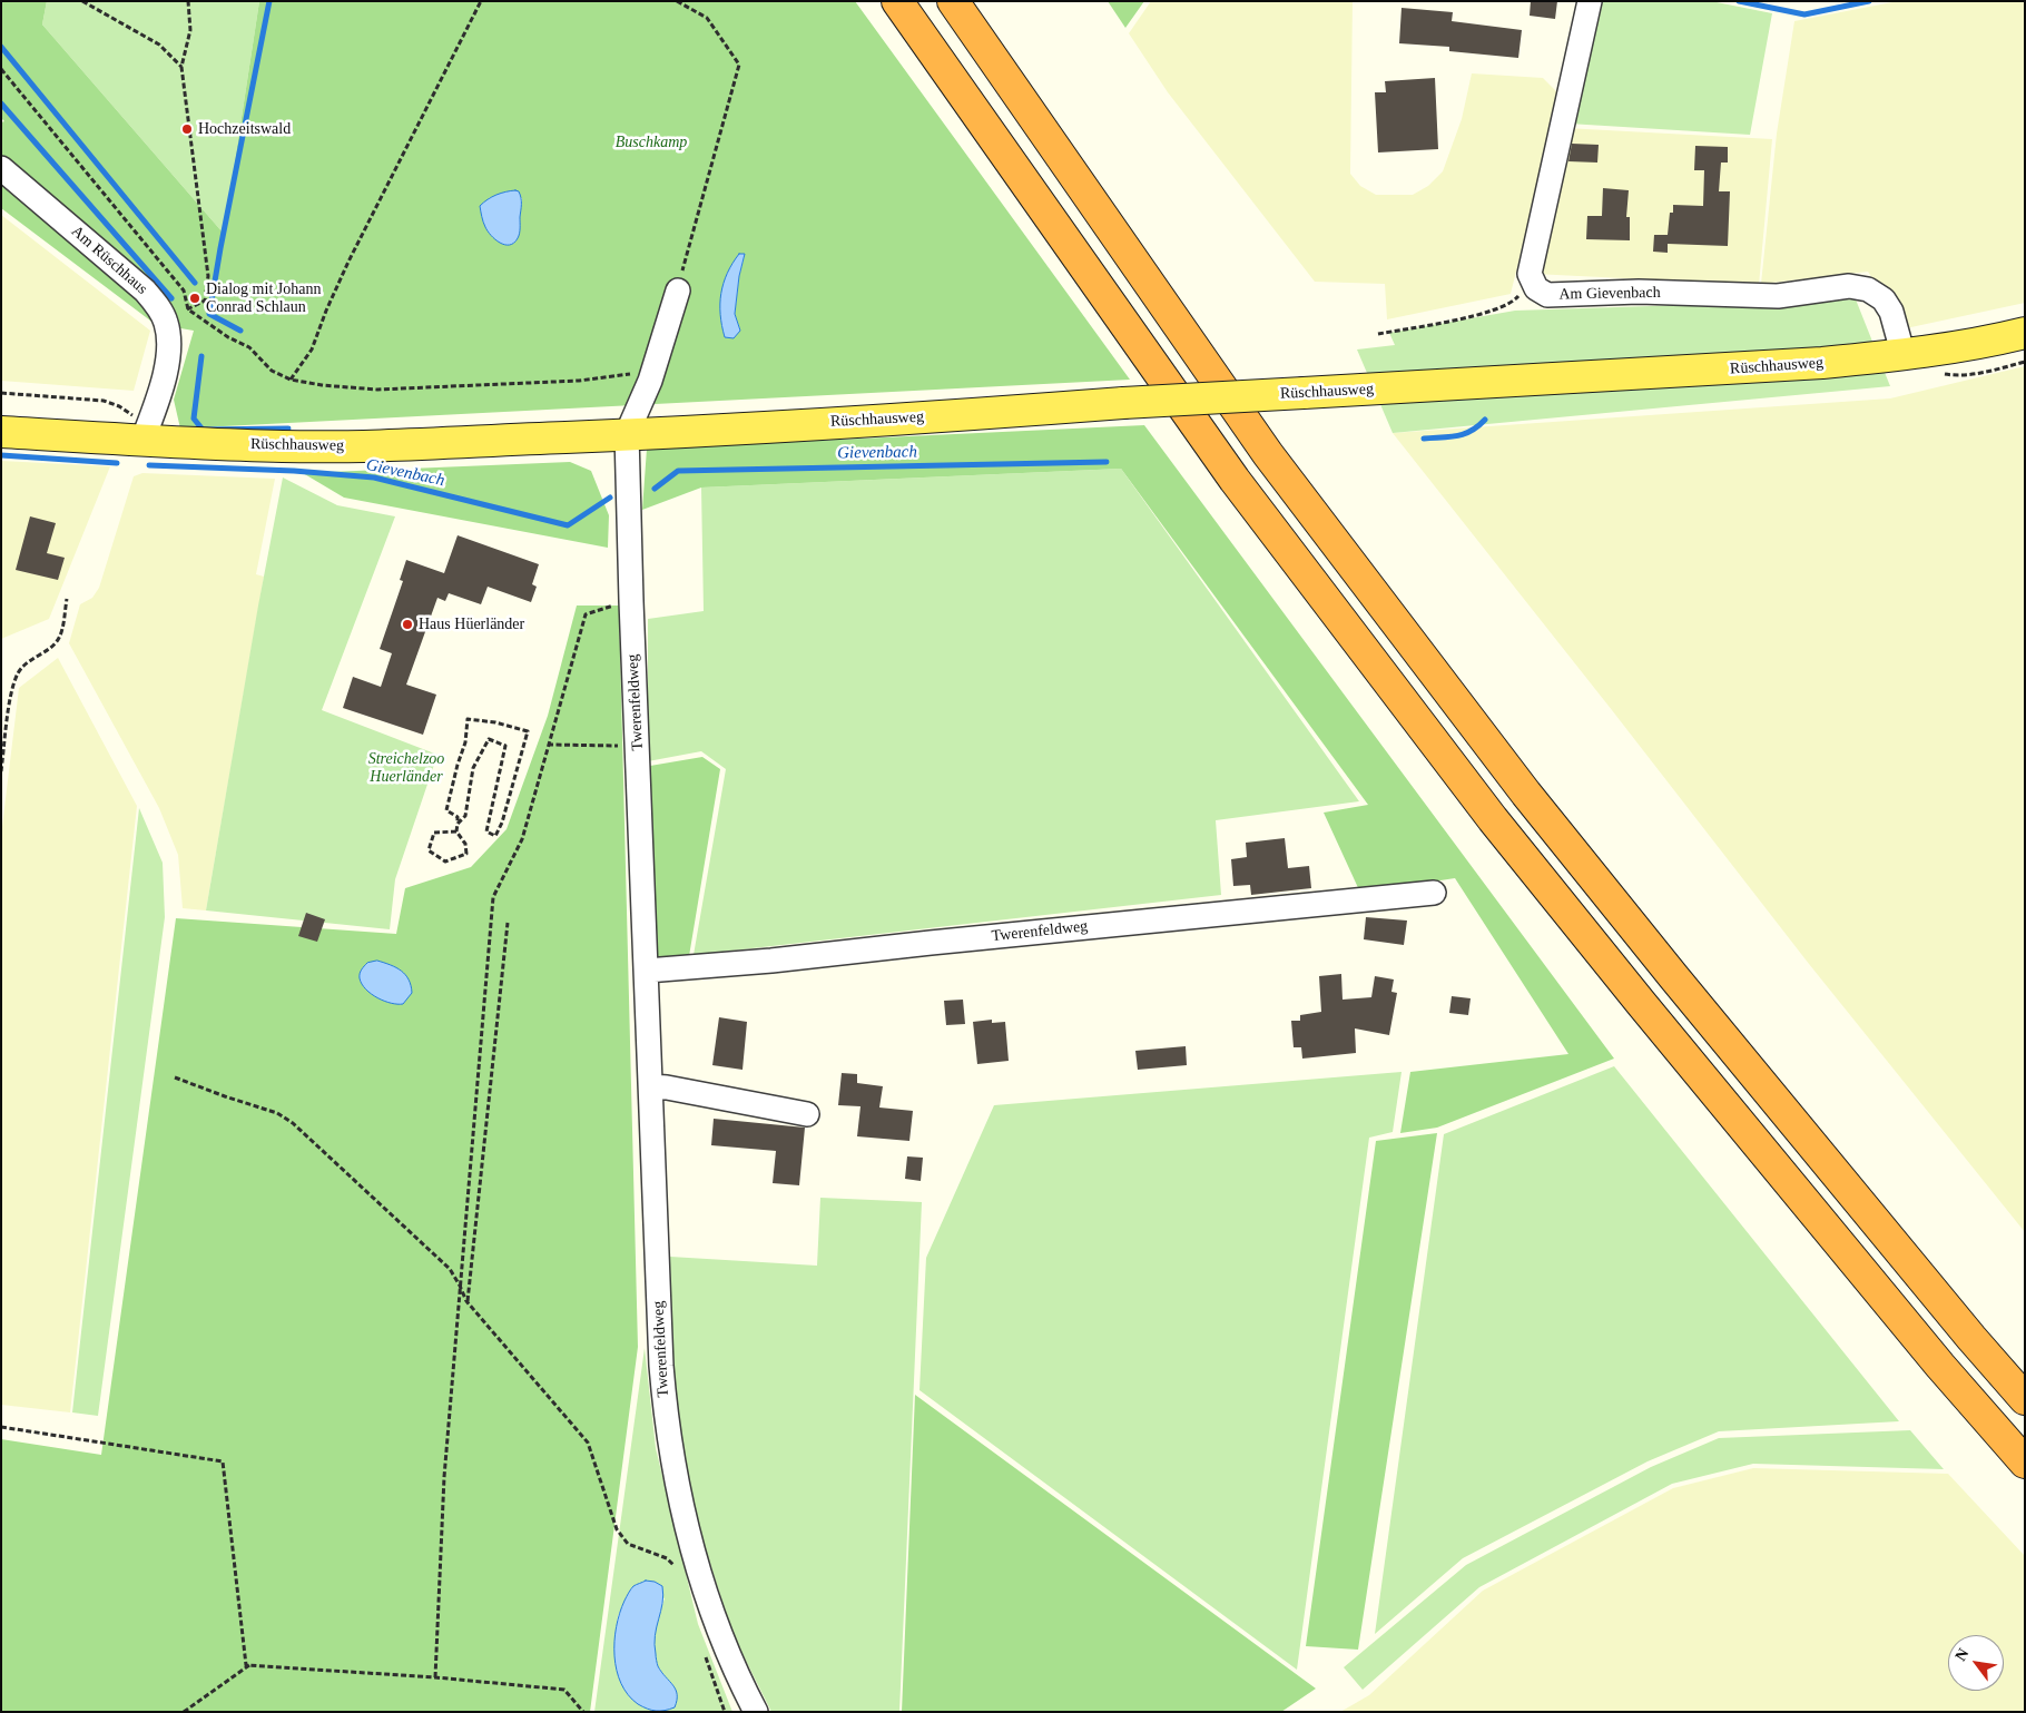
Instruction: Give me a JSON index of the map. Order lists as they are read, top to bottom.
{
  "streets": {
    "main road": ["Rüschhausweg"],
    "street": ["Am Rüschhaus", "Am Gievenbach", "Twerenfeldweg"]
  },
  "crossings": [
    ["Am Rüschhaus", "Rüschhausweg"],
    ["Am Gievenbach", "Rüschhausweg"],
    ["Rüschhausweg", "Twerenfeldweg"]
  ],
  "water": ["Gievenbach"],
  "parks": ["Buschkamp", "Streichelzoo Huerländer"],
  "places": ["Hochzeitswald", "Dialog mit Johann Conrad Schlaun", "Haus Hüerländer"],
  "north": "top left"
}
